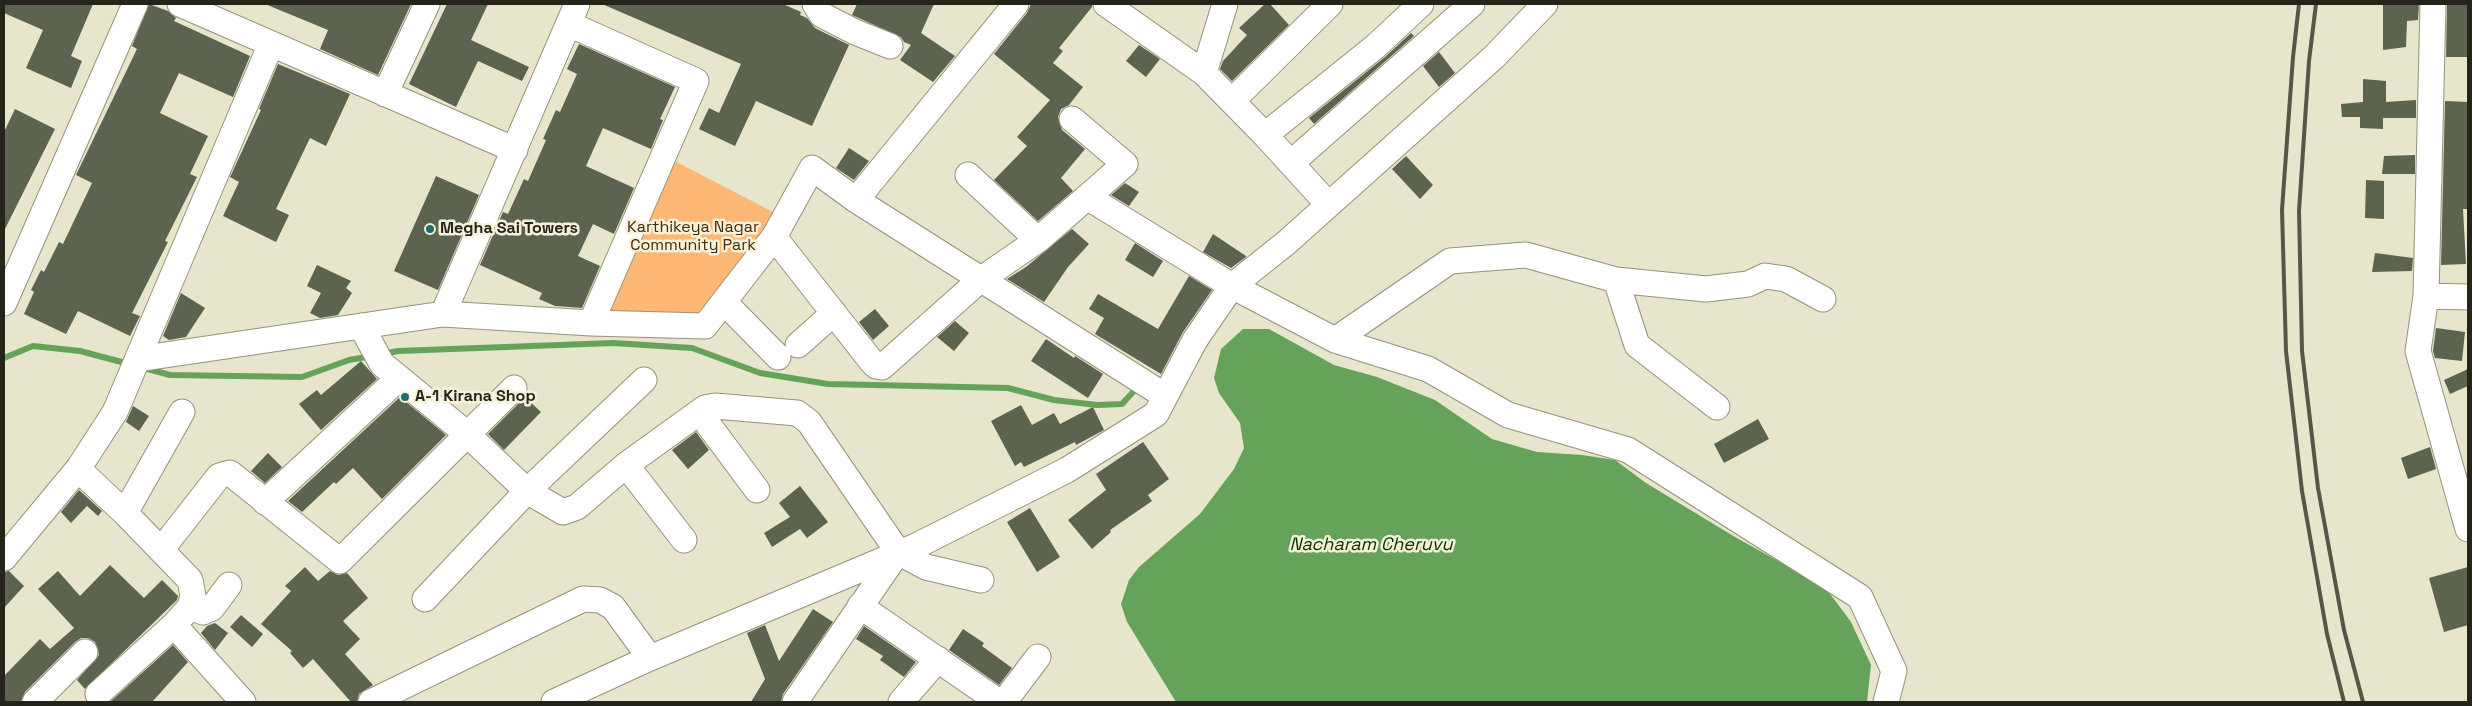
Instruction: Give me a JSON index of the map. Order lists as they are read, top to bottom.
{
  "water": ["Nacharam Cheruvu"],
  "parks": ["Karthikeya Nagar Community Park"],
  "places": ["Megha Sai Towers", "A-1 Kirana Shop"]
}
